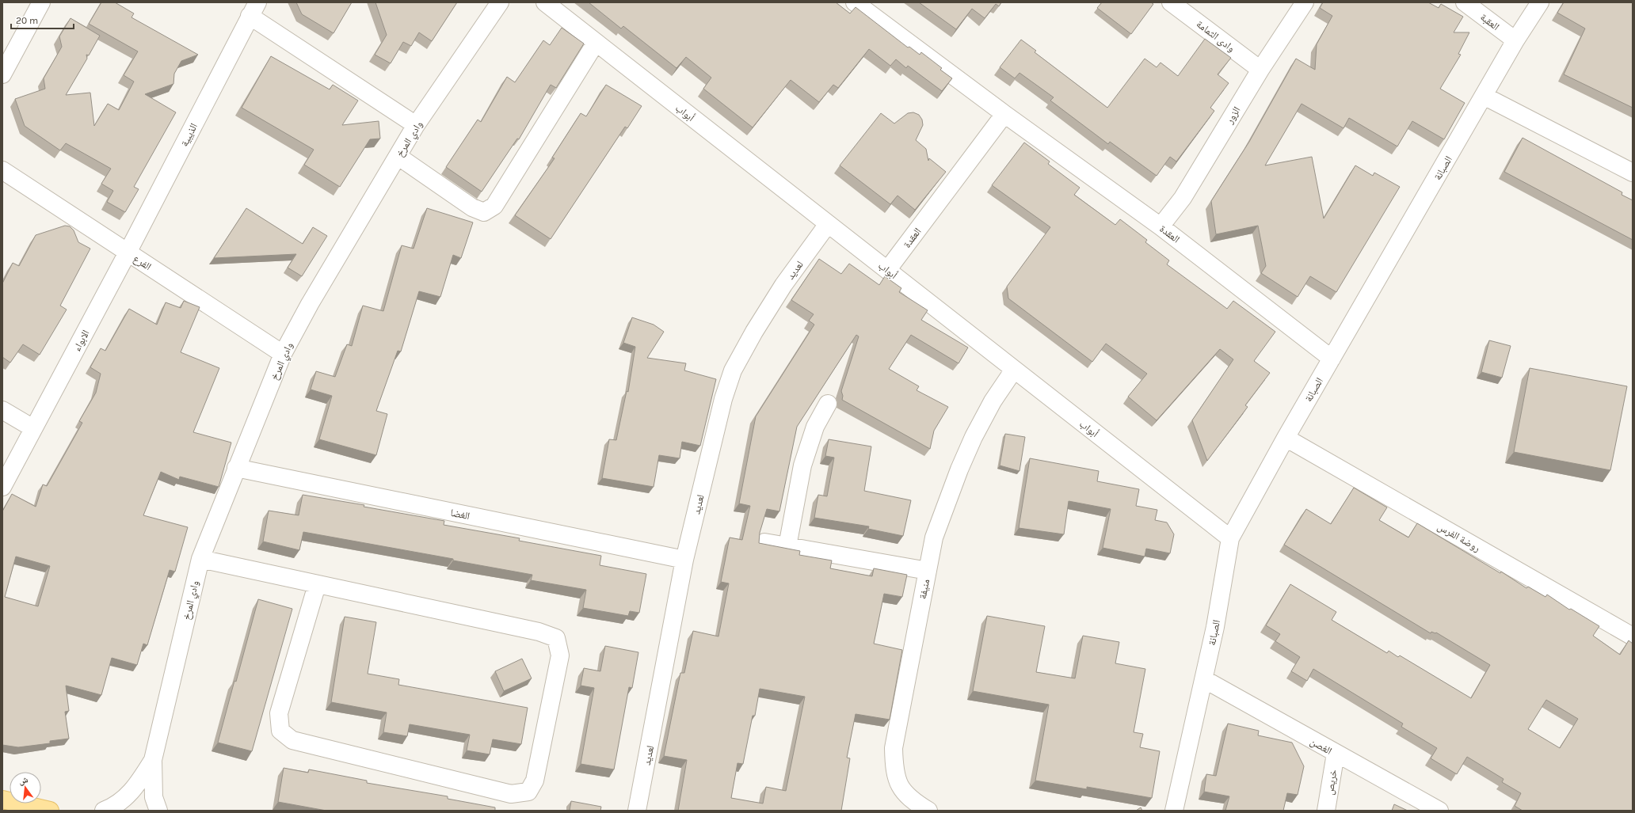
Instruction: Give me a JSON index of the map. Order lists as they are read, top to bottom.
{
  "streets": {
    "street": [
      "العقبة",
      "وادى الثمامة",
      "أبواب",
      "الزور",
      "الذيبية",
      "وادي المرخ",
      "الصبانة",
      "العقدة",
      "الفرع",
      "لعديد",
      "الابواء",
      "الغضا",
      "روضة الفرس",
      "منيفة",
      "الغصن",
      "خريص"
    ]
  },
  "crossings": [
    ["العقبة", "الصبانة"],
    ["وادى الثمامة", "الزور"],
    ["أبواب", "الصبانة"],
    ["أبواب", "العقدة"],
    ["أبواب", "لعديد"],
    ["أبواب", "منيفة"],
    ["الزور", "العقدة"],
    ["الذيبية", "وادي المرخ"],
    ["الذيبية", "الفرع"],
    ["الذيبية", "الابواء"],
    ["وادي المرخ", "الفرع"],
    ["وادي المرخ", "الغضا"],
    ["الصبانة", "العقدة"],
    ["الصبانة", "روضة الفرس"],
    ["الصبانة", "الغصن"],
    ["الفرع", "الابواء"],
    ["لعديد", "الغضا"],
    ["الغصن", "خريص"]
  ],
  "scale_bar": "20 m",
  "north": "top"
}
